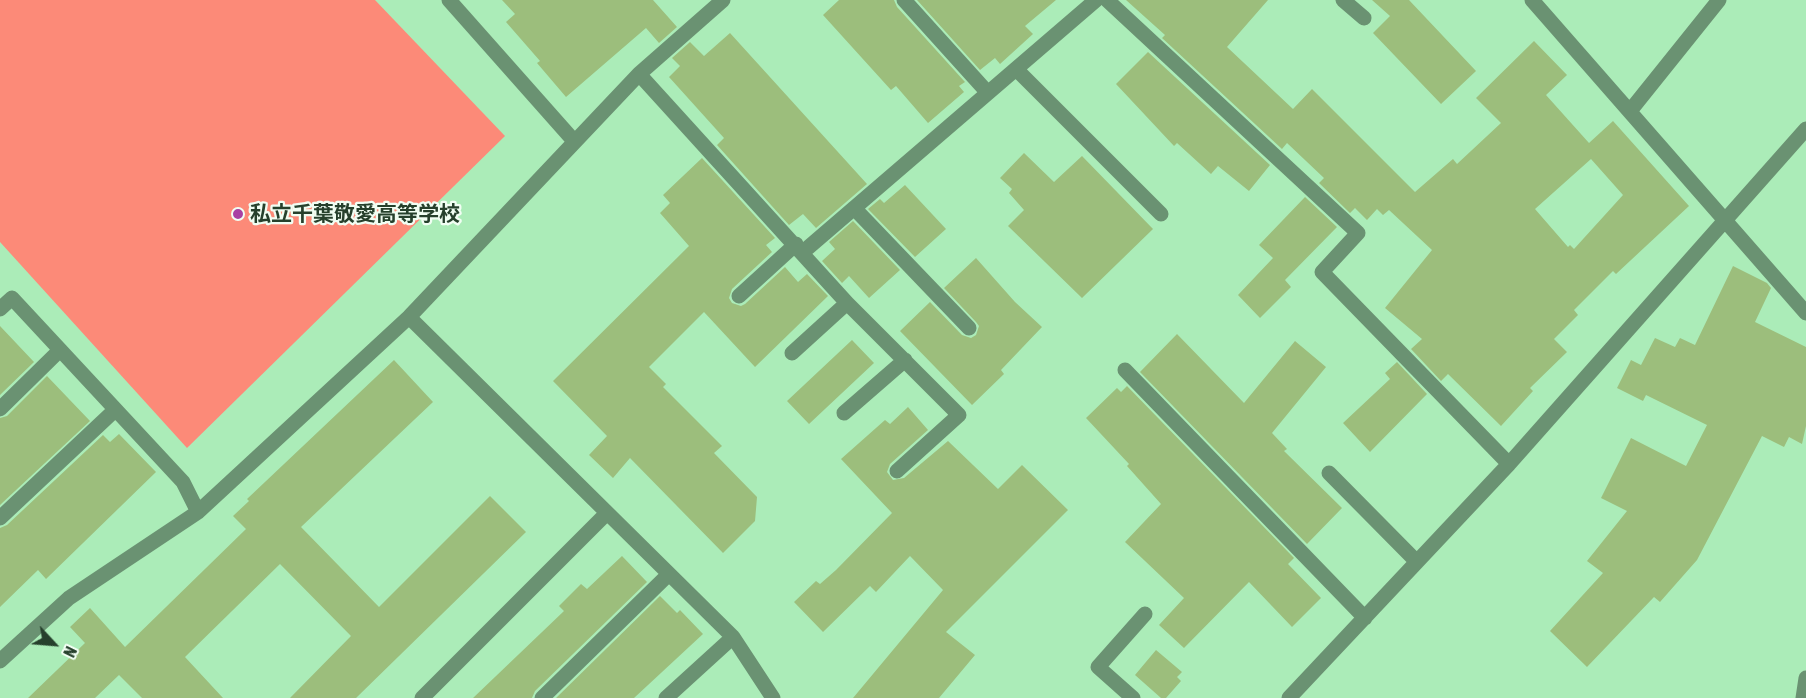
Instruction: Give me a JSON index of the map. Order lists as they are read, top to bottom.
{
  "places": ["私立千葉敬愛高等学校"],
  "north": "bottom right"
}
